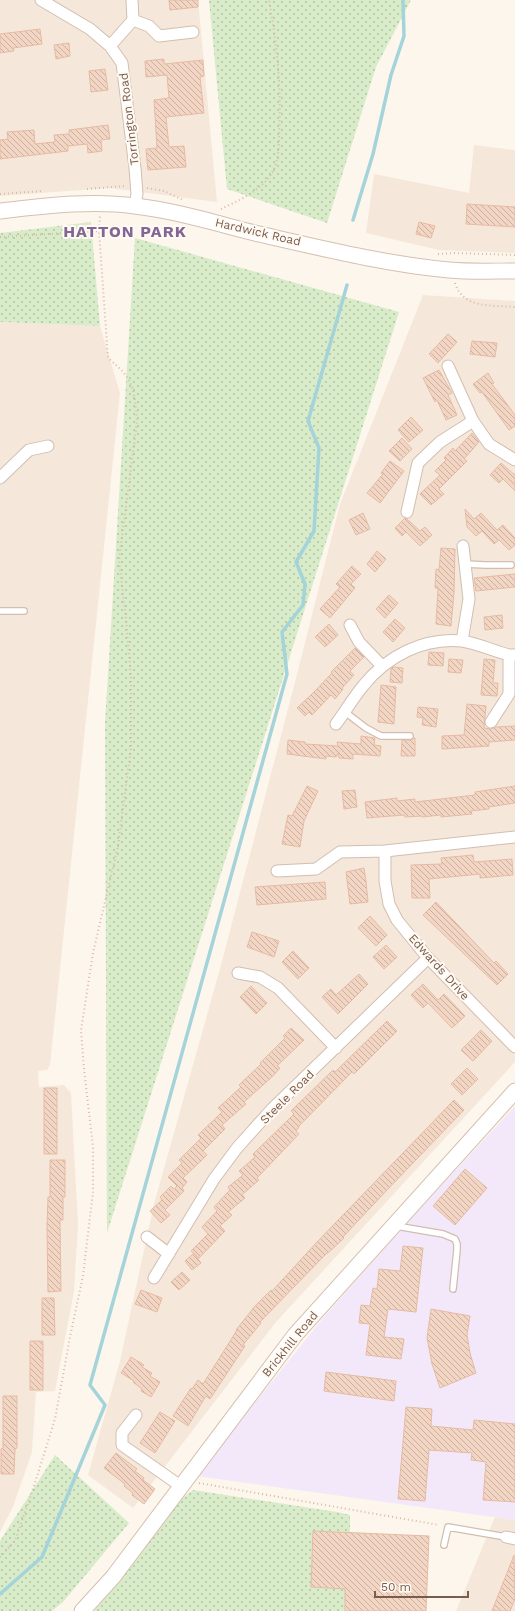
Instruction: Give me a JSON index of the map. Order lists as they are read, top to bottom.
{
  "streets": {
    "street": [
      "Torrington Road",
      "Hardwick Road",
      "Edwards Drive",
      "Steele Road",
      "Brickhill Road"
    ]
  },
  "crossings": [
    ["Torrington Road", "Hardwick Road"],
    ["Edwards Drive", "Steele Road"]
  ],
  "districts": ["HATTON PARK"],
  "scale_bar": "50 m"
}
